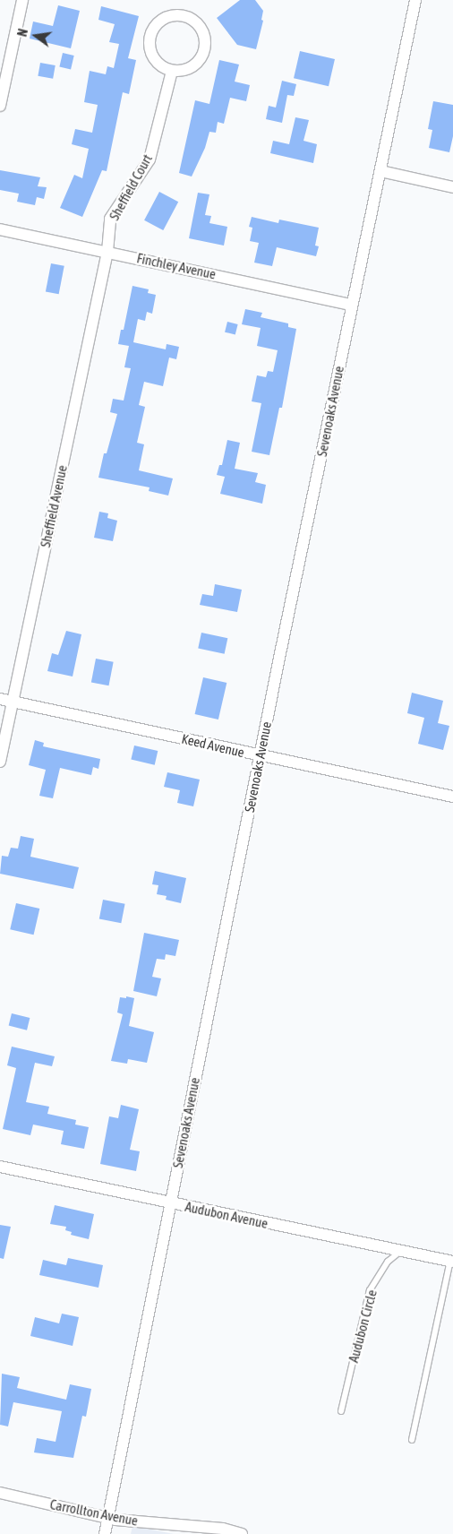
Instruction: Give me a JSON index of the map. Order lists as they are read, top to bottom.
{
  "streets": {
    "street": [
      "Sheffield Court",
      "Finchley Avenue",
      "Sevenoaks Avenue",
      "Sheffield Avenue",
      "Keed Avenue",
      "Audubon Avenue",
      "Carrollton Avenue"
    ],
    "lane": ["Audubon Circle"]
  },
  "crossings": [
    ["Sheffield Court", "Finchley Avenue"],
    ["Sheffield Court", "Sheffield Avenue"],
    ["Finchley Avenue", "Sevenoaks Avenue"],
    ["Finchley Avenue", "Sheffield Avenue"],
    ["Sevenoaks Avenue", "Keed Avenue"],
    ["Sevenoaks Avenue", "Audubon Avenue"],
    ["Sevenoaks Avenue", "Carrollton Avenue"],
    ["Sheffield Avenue", "Keed Avenue"],
    ["Audubon Avenue", "Audubon Circle"]
  ],
  "north": "left"
}
